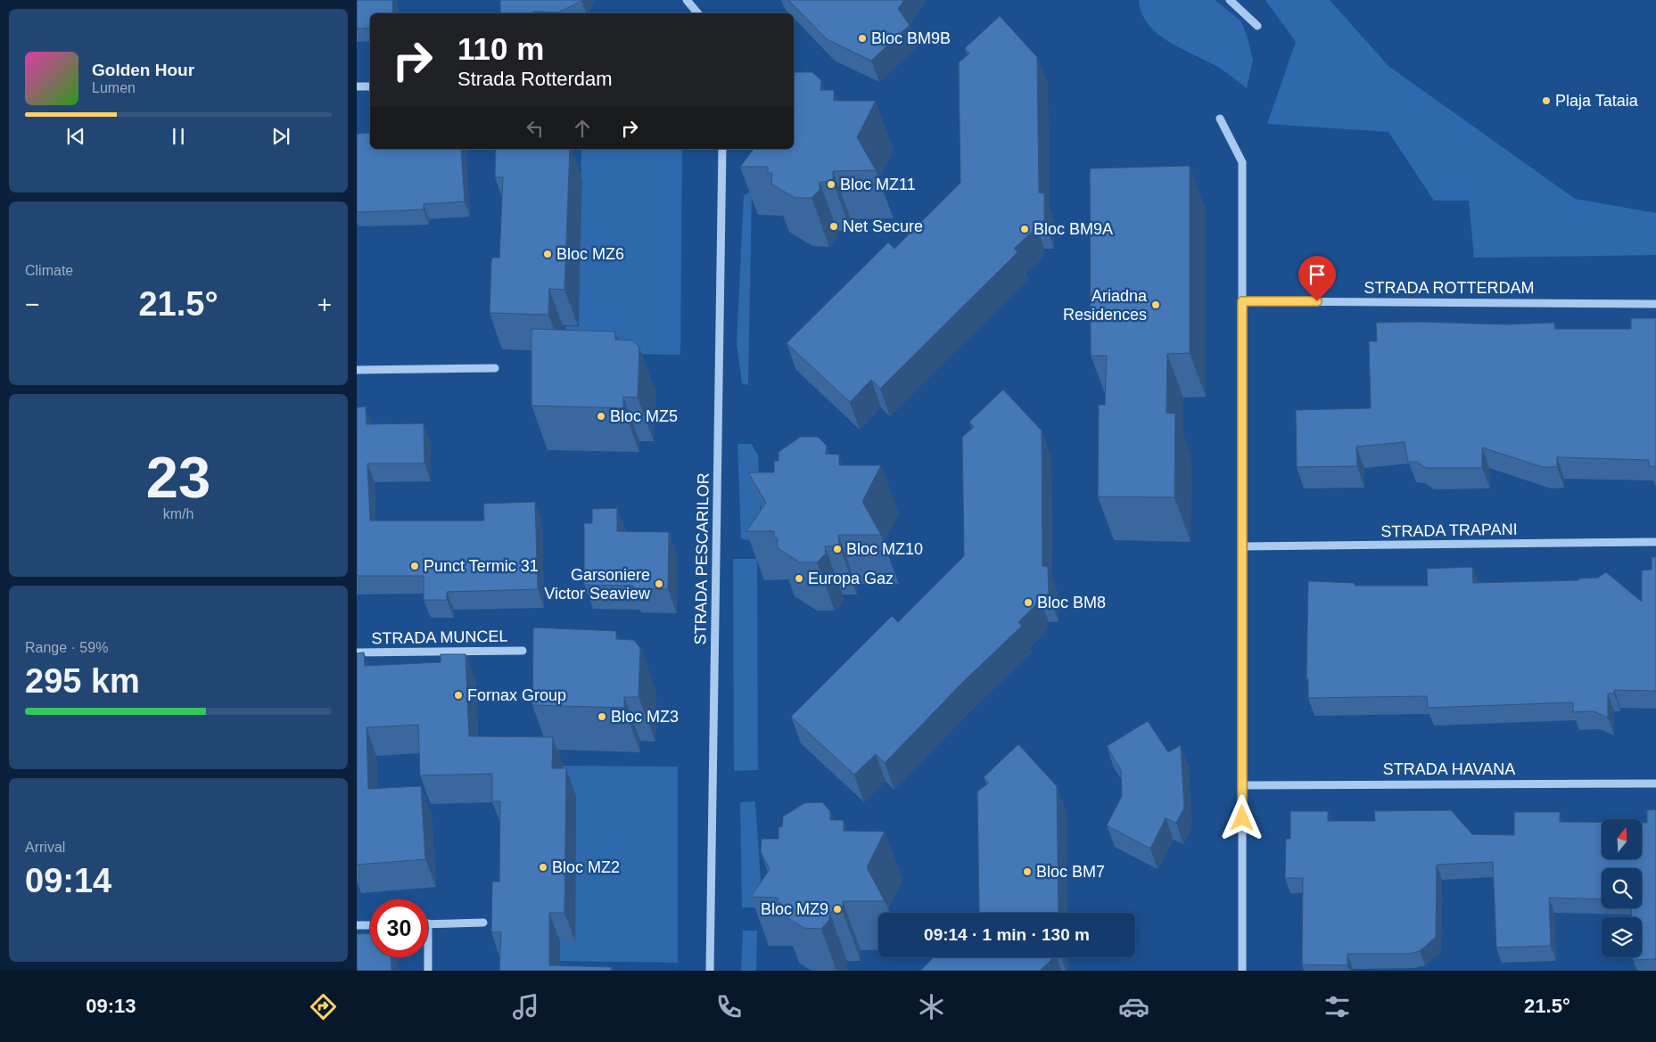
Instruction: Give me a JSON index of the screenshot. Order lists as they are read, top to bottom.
{
  "streets": {
    "street": [
      "STRADA ROTTERDAM",
      "STRADA TRAPANI",
      "STRADA PESCARILOR",
      "STRADA MUNCEL",
      "STRADA HAVANA"
    ]
  },
  "places": [
    "Bloc BM9B",
    "Plaja Tataia",
    "Bloc MZ11",
    "Net Secure",
    "Bloc BM9A",
    "Bloc MZ6",
    "Ariadna Residences",
    "Bloc MZ5",
    "Bloc MZ10",
    "Punct Termic 31",
    "Europa Gaz",
    "Garsoniere Victor Seaview",
    "Bloc BM8",
    "Fornax Group",
    "Bloc MZ3",
    "Bloc MZ2",
    "Bloc BM7",
    "Bloc MZ9"
  ],
  "north": "top",
  "page": {
    "turn": ["110 m", "Strada Rotterdam"],
    "song": ["Golden Hour", "Lumen"],
    "tile": [
      "Climate",
      ["23", "km/h"],
      ["Range · 59%", "295 km"],
      ["Arrival", "09:14"]
    ],
    "heat": ["−", "21.5°", "+"],
    "limit": "30",
    "trip": "09:14 · 1 min · 130 m",
    "tabs": ["09:13", "21.5°"]
  }
}
